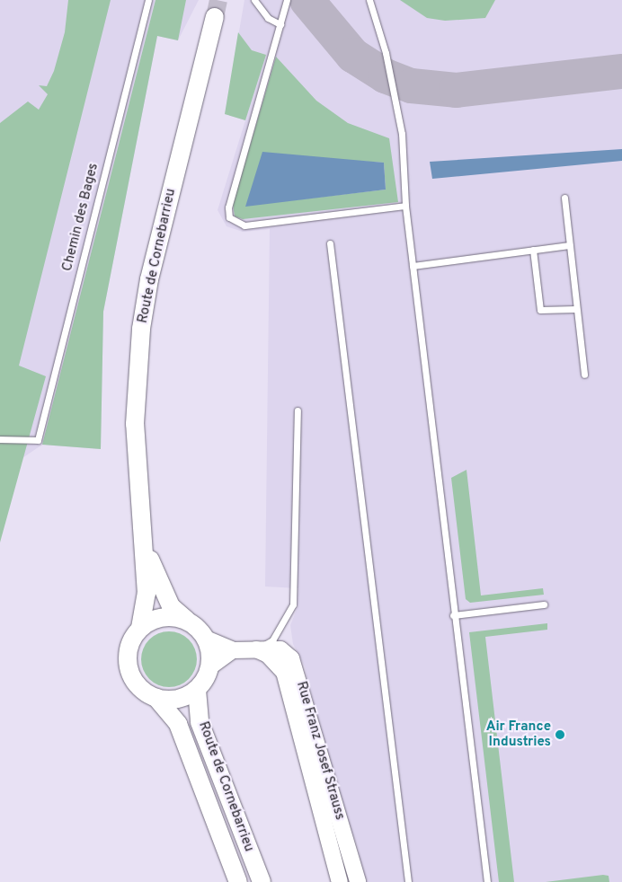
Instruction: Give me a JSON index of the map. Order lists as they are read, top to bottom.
{
  "streets": {
    "main road": ["Route de Cornebarrieu"],
    "street": ["Rue Franz Josef Strauss"],
    "lane": ["Chemin des Bages"]
  },
  "crossings": [
    ["Route de Cornebarrieu", "Rue Franz Josef Strauss"]
  ],
  "places": ["Air France Industries"]
}
